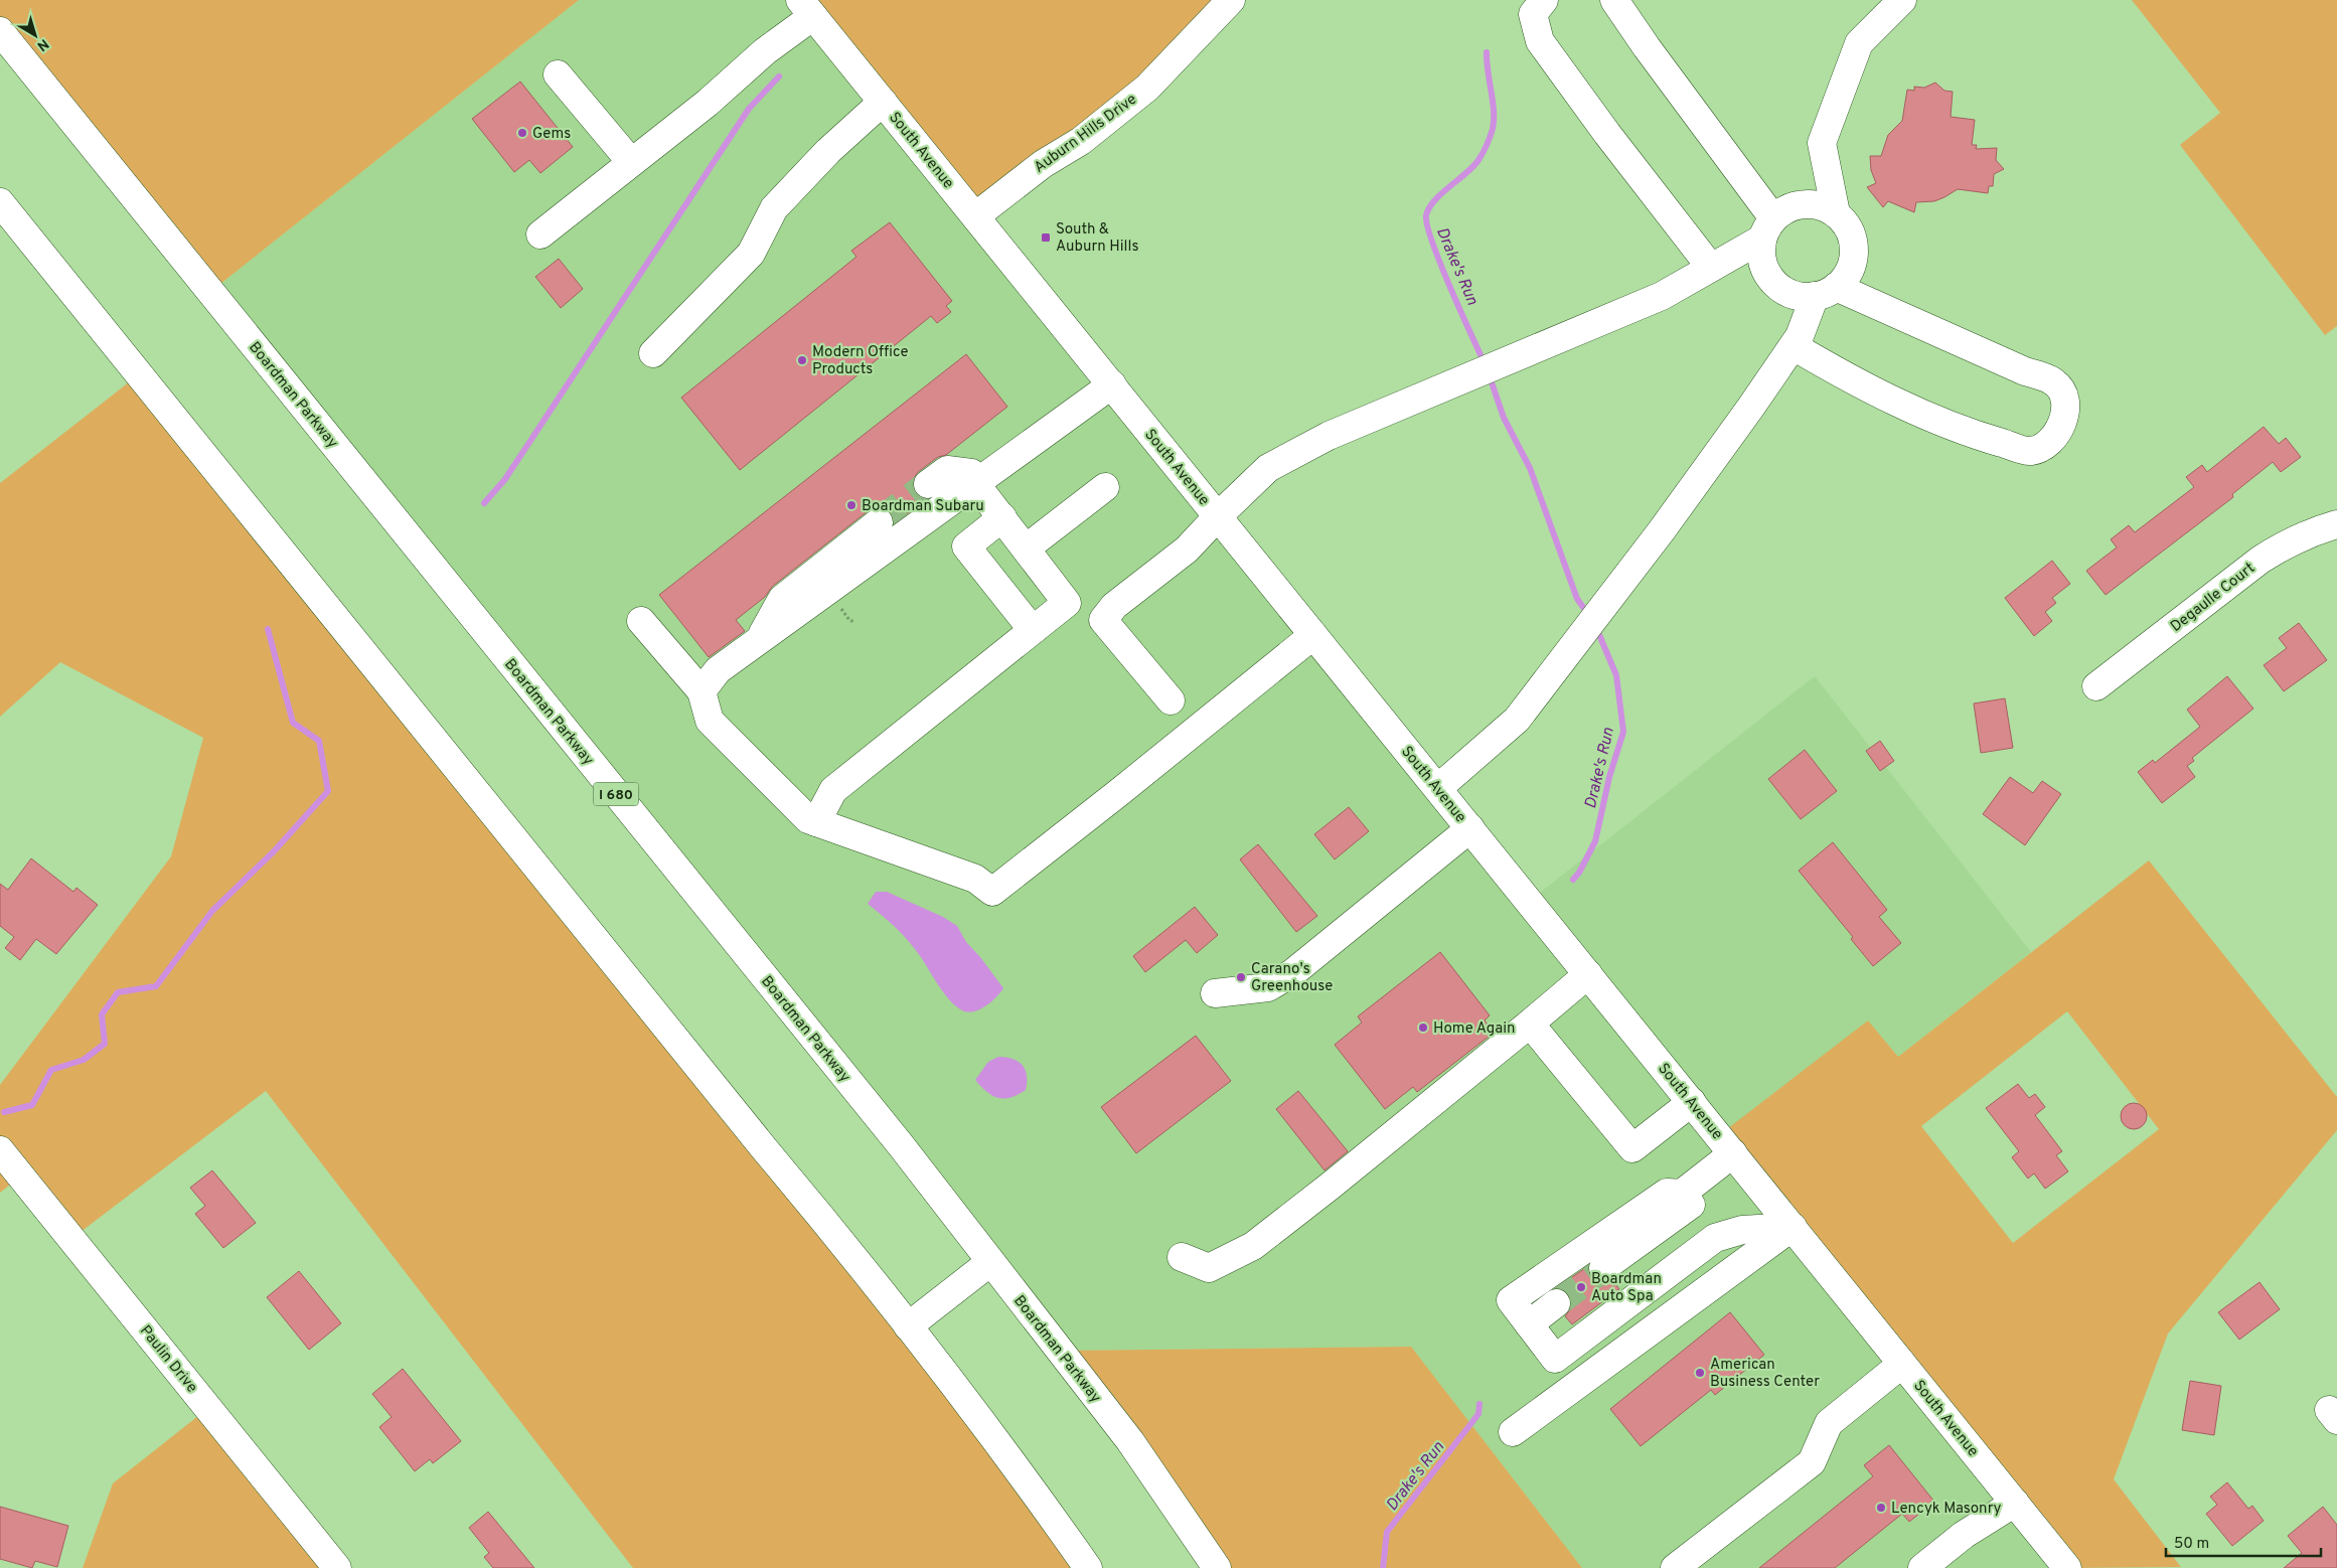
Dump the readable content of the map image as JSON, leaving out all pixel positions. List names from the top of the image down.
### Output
{
  "streets": {
    "main road": [
      "Auburn Hills Drive",
      "South Avenue",
      "Boardman Parkway",
      "Degaulle Court",
      "I 680",
      "Paulin Drive"
    ]
  },
  "crossings": [
    ["Auburn Hills Drive", "South Avenue"]
  ],
  "water": ["Drake's Run"],
  "places": {
    "other": [
      "Gems",
      "Modern Office Products",
      "Boardman Subaru",
      "Carano's Greenhouse",
      "Home Again",
      "Boardman Auto Spa",
      "American Business Center",
      "Lencyk Masonry"
    ],
    "transit": ["South & Auburn Hills"]
  },
  "scale_bar": "50 m",
  "north": "bottom right"
}
